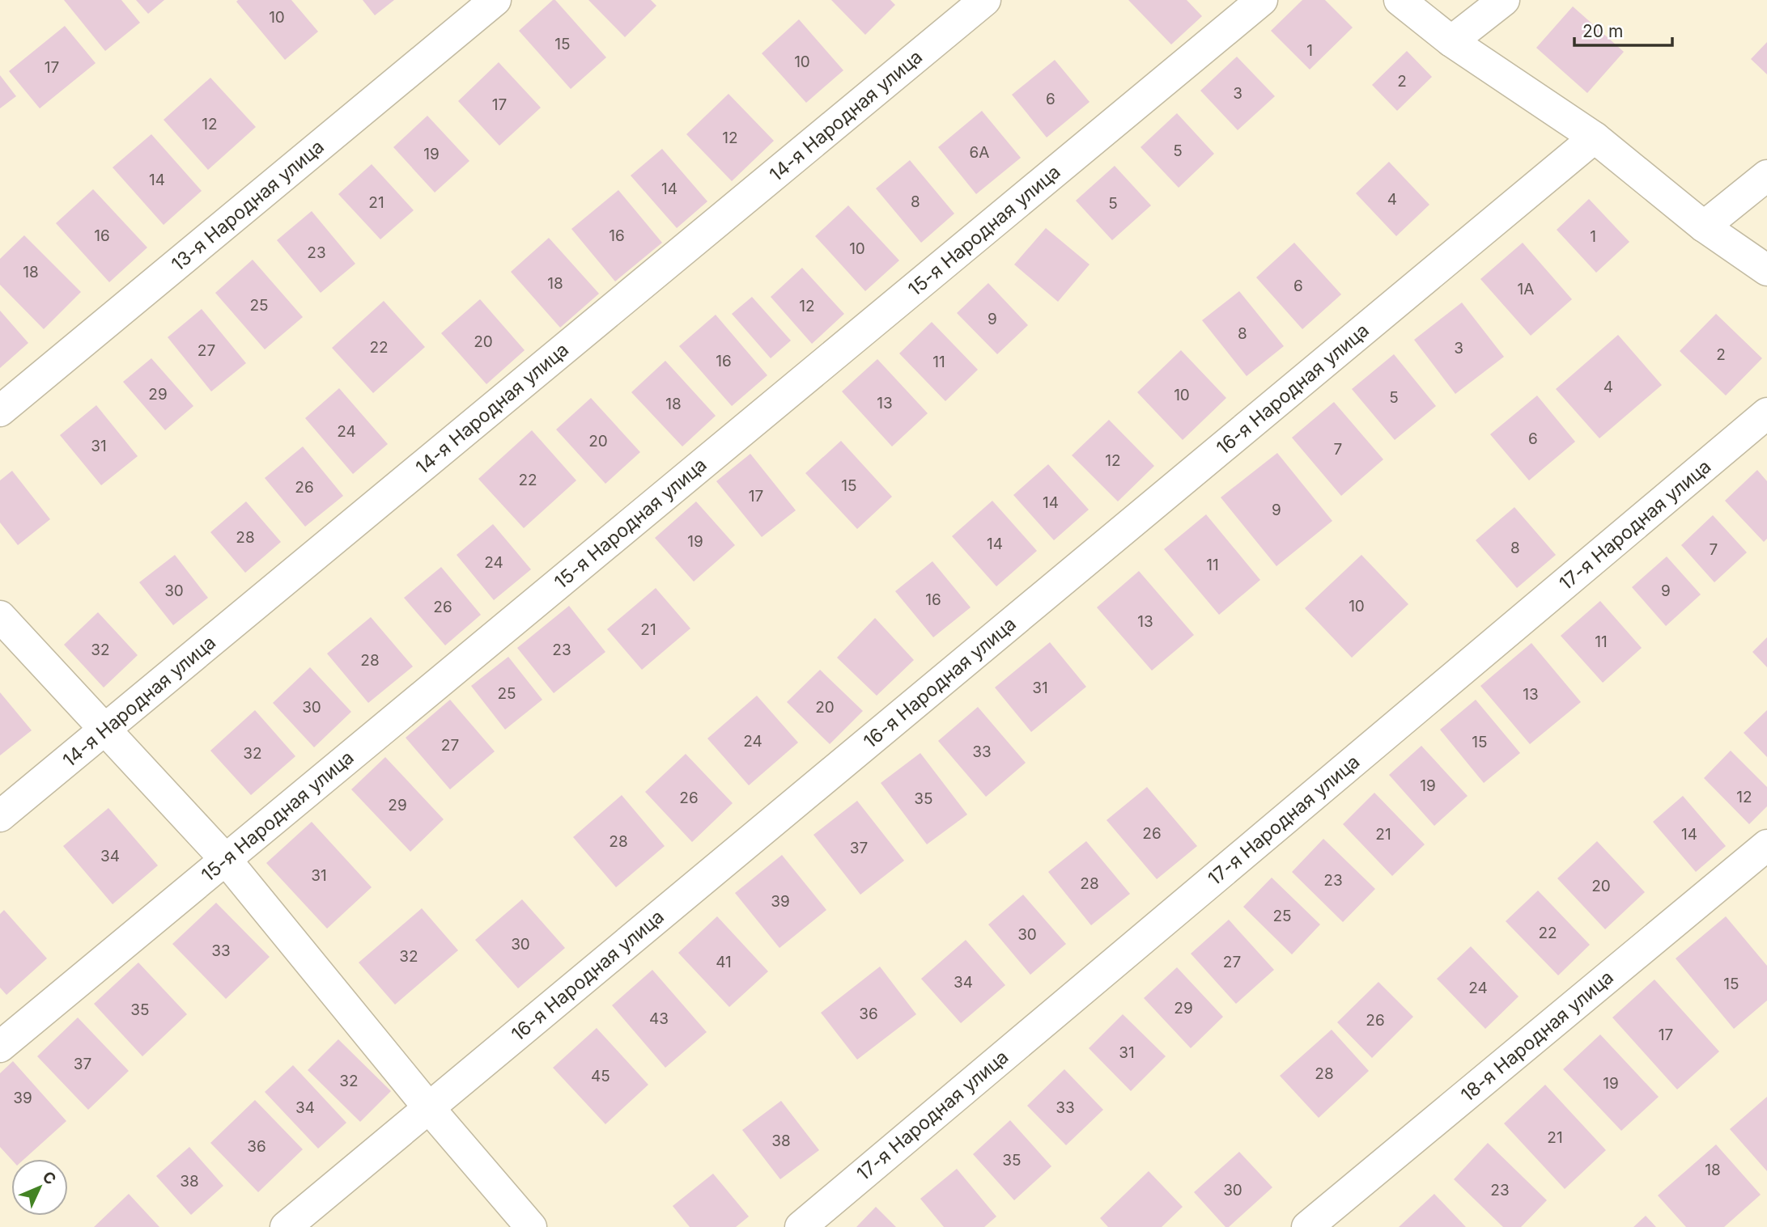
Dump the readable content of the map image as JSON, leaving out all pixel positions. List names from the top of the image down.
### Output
{
  "streets": {
    "street": [
      "14-я Народная улица",
      "13-я Народная улица",
      "15-я Народная улица",
      "16-я Народная улица",
      "17-я Народная улица",
      "18-я Народная улица"
    ]
  },
  "house_numbers": [
    "10",
    "15",
    "1",
    "10",
    "17",
    "2",
    "3",
    "6",
    "17",
    "12",
    "12",
    "5",
    "6А",
    "19",
    "14",
    "14",
    "4",
    "8",
    "21",
    "5",
    "16",
    "16",
    "1",
    "10",
    "23",
    "18",
    "18",
    "6",
    "1А",
    "25",
    "12",
    "9",
    "8",
    "20",
    "22",
    "3",
    "27",
    "2",
    "16",
    "11",
    "4",
    "29",
    "10",
    "5",
    "13",
    "18",
    "24",
    "6",
    "20",
    "31",
    "7",
    "12",
    "22",
    "15",
    "26",
    "17",
    "14",
    "9",
    "28",
    "19",
    "14",
    "8",
    "7",
    "24",
    "11",
    "30",
    "9",
    "16",
    "10",
    "26",
    "13",
    "21",
    "11",
    "32",
    "23",
    "28",
    "31",
    "25",
    "13",
    "30",
    "20",
    "24",
    "15",
    "27",
    "33",
    "32",
    "19",
    "12",
    "26",
    "35",
    "29",
    "26",
    "21",
    "14",
    "28",
    "37",
    "34",
    "31",
    "23",
    "28",
    "20",
    "39",
    "25",
    "22",
    "30",
    "30",
    "33",
    "32",
    "41",
    "27",
    "34",
    "15",
    "24",
    "29",
    "35",
    "36",
    "43",
    "26",
    "17",
    "31",
    "37",
    "28",
    "45",
    "32",
    "19",
    "39",
    "34",
    "33",
    "21",
    "38",
    "36",
    "35",
    "18",
    "38",
    "30",
    "23"
  ],
  "scale_bar": "20 m",
  "north": "top right"
}
